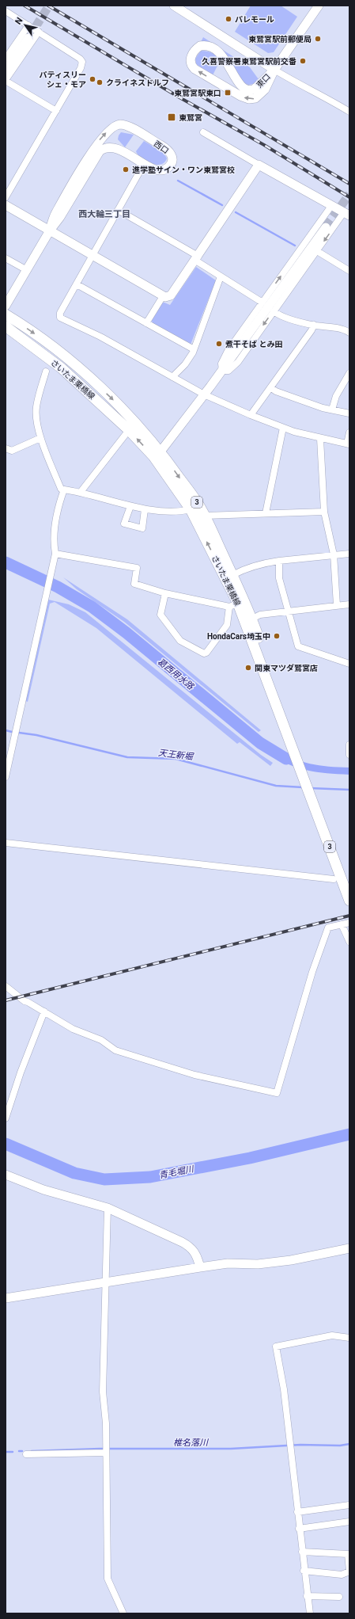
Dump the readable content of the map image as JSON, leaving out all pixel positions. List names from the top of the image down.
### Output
{
  "streets": {
    "main road": ["さいたま栗橋線", "3"],
    "street": ["東口", "西口"]
  },
  "districts": ["西大輪三丁目"],
  "water": [
    "葛西用水路",
    "天王新堀",
    "青毛堀川",
    "椎名落川"
  ],
  "places": {
    "other": [
      "パレモール",
      "東鷲宮駅前郵便局",
      "久喜警察署東鷲宮駅前交番",
      "パティスリー シェ・モア",
      "クライネスドルフ",
      "進学塾サイン・ワン東鷲宮校",
      "煮干そば とみ田",
      "HondaCars埼玉中",
      "関東マツダ鷲宮店"
    ],
    "transit": ["東鷲宮駅東口", "東鷲宮"]
  },
  "north": "top left"
}
